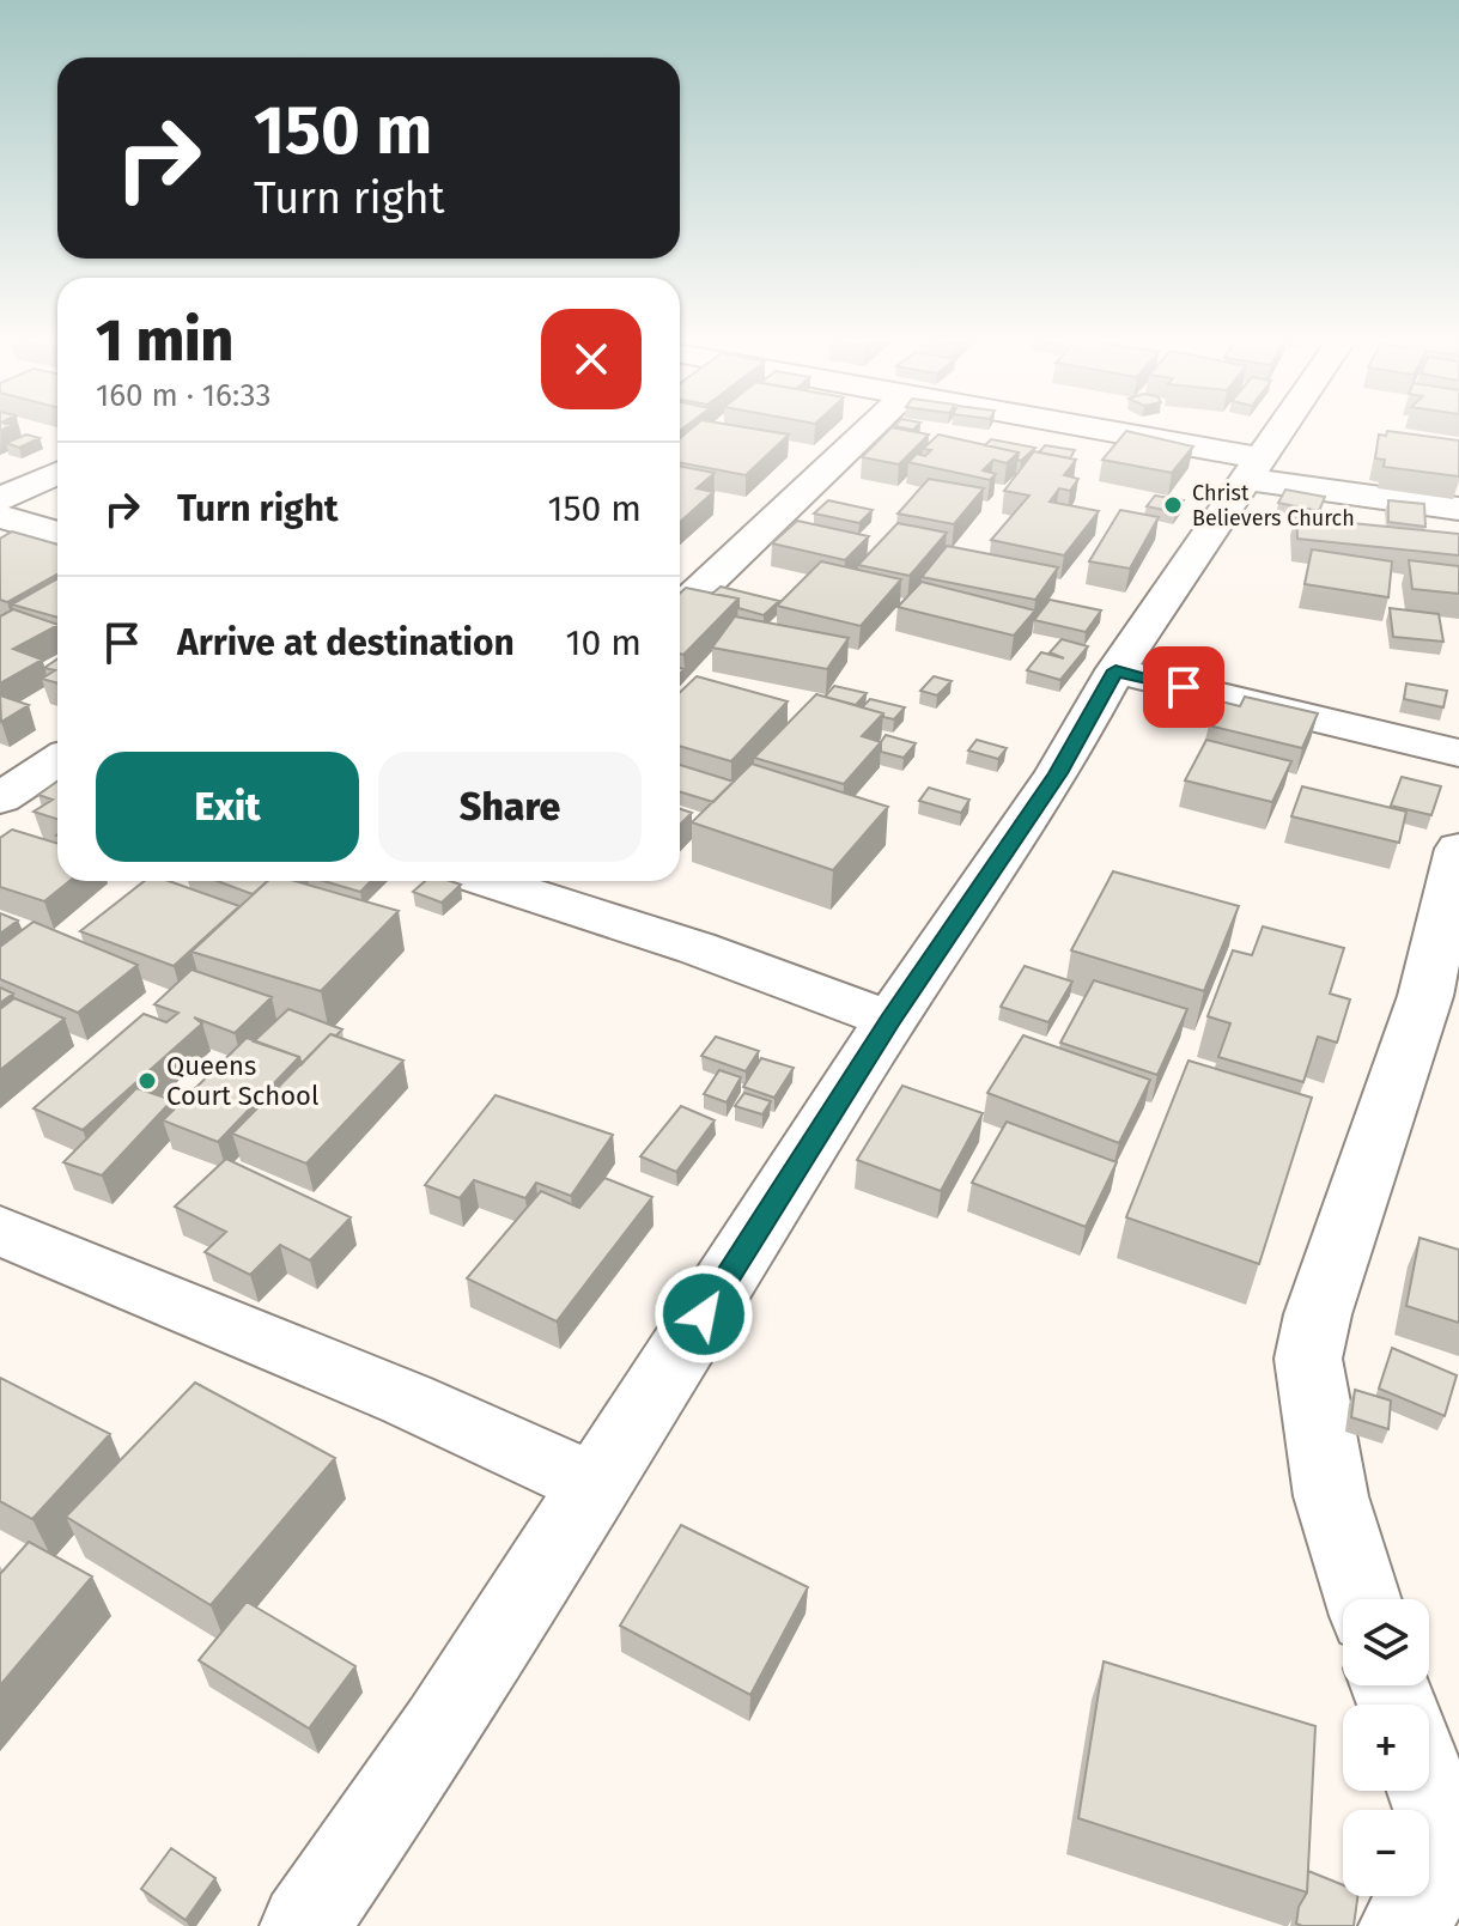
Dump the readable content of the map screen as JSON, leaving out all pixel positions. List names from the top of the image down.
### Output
{
  "places": ["Christ Believers Church", "Queens Court School"],
  "page": {
    "turn": ["150 m", "Turn right"],
    "heading": ["1 min", "160 m · 16:33"],
    "list": [
      {
        "name": "Turn right",
        "value": "150 m"
      },
      {
        "name": "Arrive at destination",
        "value": "10 m"
      }
    ],
    "buttons": ["Exit", "Share"],
    "map_buttons": ["+", "−"]
  }
}
